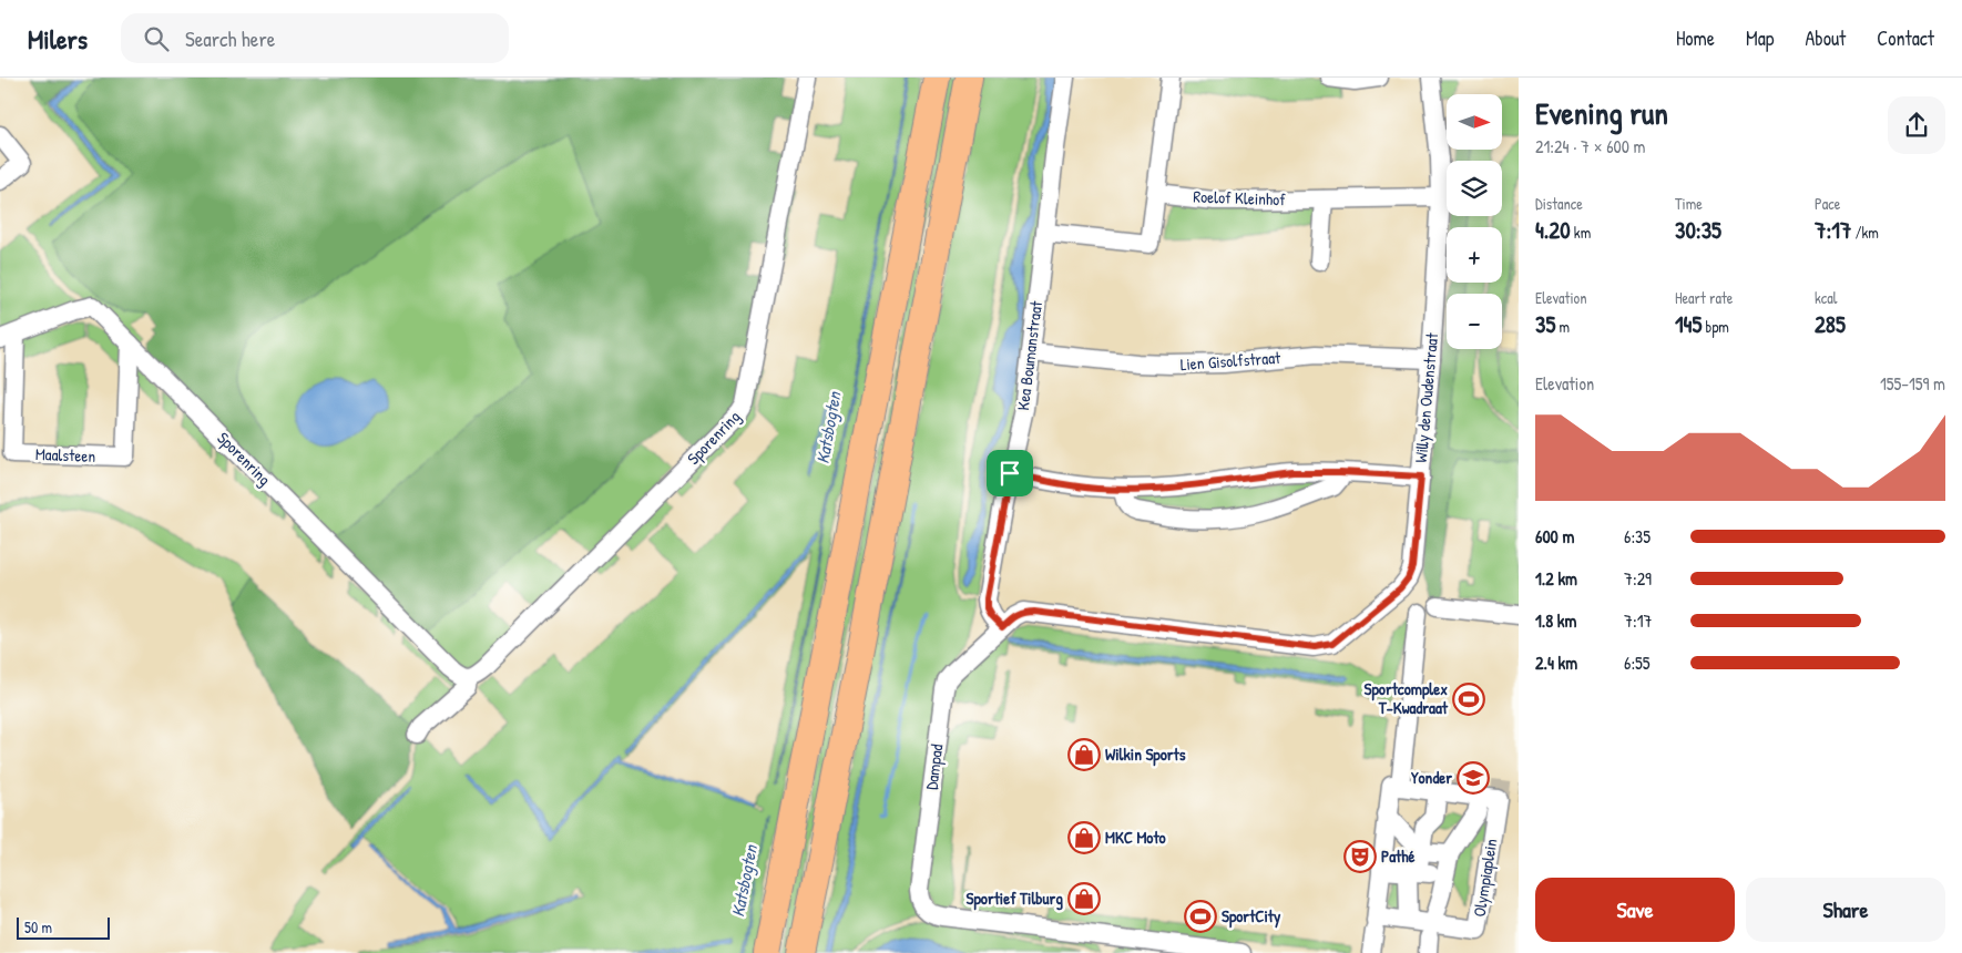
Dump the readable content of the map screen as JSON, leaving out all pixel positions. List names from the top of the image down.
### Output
{
  "streets": {
    "street": [
      "Roelof Kleinhof",
      "Kea Boumanstraat",
      "Lien Gisolfstraat",
      "Willy den Oudenstraat",
      "Sporenring",
      "Maalsteen",
      "Dampad",
      "Olympiaplein"
    ]
  },
  "crossings": [
    ["Roelof Kleinhof", "Willy den Oudenstraat"],
    ["Kea Boumanstraat", "Lien Gisolfstraat"],
    ["Kea Boumanstraat", "Willy den Oudenstraat"],
    ["Kea Boumanstraat", "Dampad"],
    ["Lien Gisolfstraat", "Willy den Oudenstraat"],
    ["Willy den Oudenstraat", "Dampad"],
    ["Sporenring", "Maalsteen"]
  ],
  "water": ["Katsbogten"],
  "places": {
    "sports": ["Sportcomplex T-Kwadraat", "SportCity"],
    "shop": ["Wilkin Sports", "MKC Moto", "Sportief Tilburg"],
    "school or university": ["Yonder"],
    "theatre": ["Pathé"]
  },
  "scale_bar": "50 m",
  "north": "right",
  "page": {
    "header": "Milers",
    "search": "Search here",
    "nav": [
      "Home",
      "Map",
      "About",
      "Contact"
    ],
    "heading": ["Evening run", "21:24 · 7 × 600 m"],
    "map_buttons": ["+", "−"],
    "stats": [
      ["Distance", "4.20 km"],
      ["Time", "30:35"],
      ["Pace", "7:17 /km"],
      ["Elevation", "35 m"],
      ["Heart rate", "145 bpm"],
      ["kcal", "285"]
    ],
    "chart": ["Elevation", "155–159 m"],
    "list": [
      {
        "name": "600 m",
        "note": "6:35"
      },
      {
        "name": "1.2 km",
        "note": "7:29"
      },
      {
        "name": "1.8 km",
        "note": "7:17"
      },
      {
        "name": "2.4 km",
        "note": "6:55"
      }
    ],
    "buttons": ["Save", "Share"],
    "scale": "50 m"
  }
}
